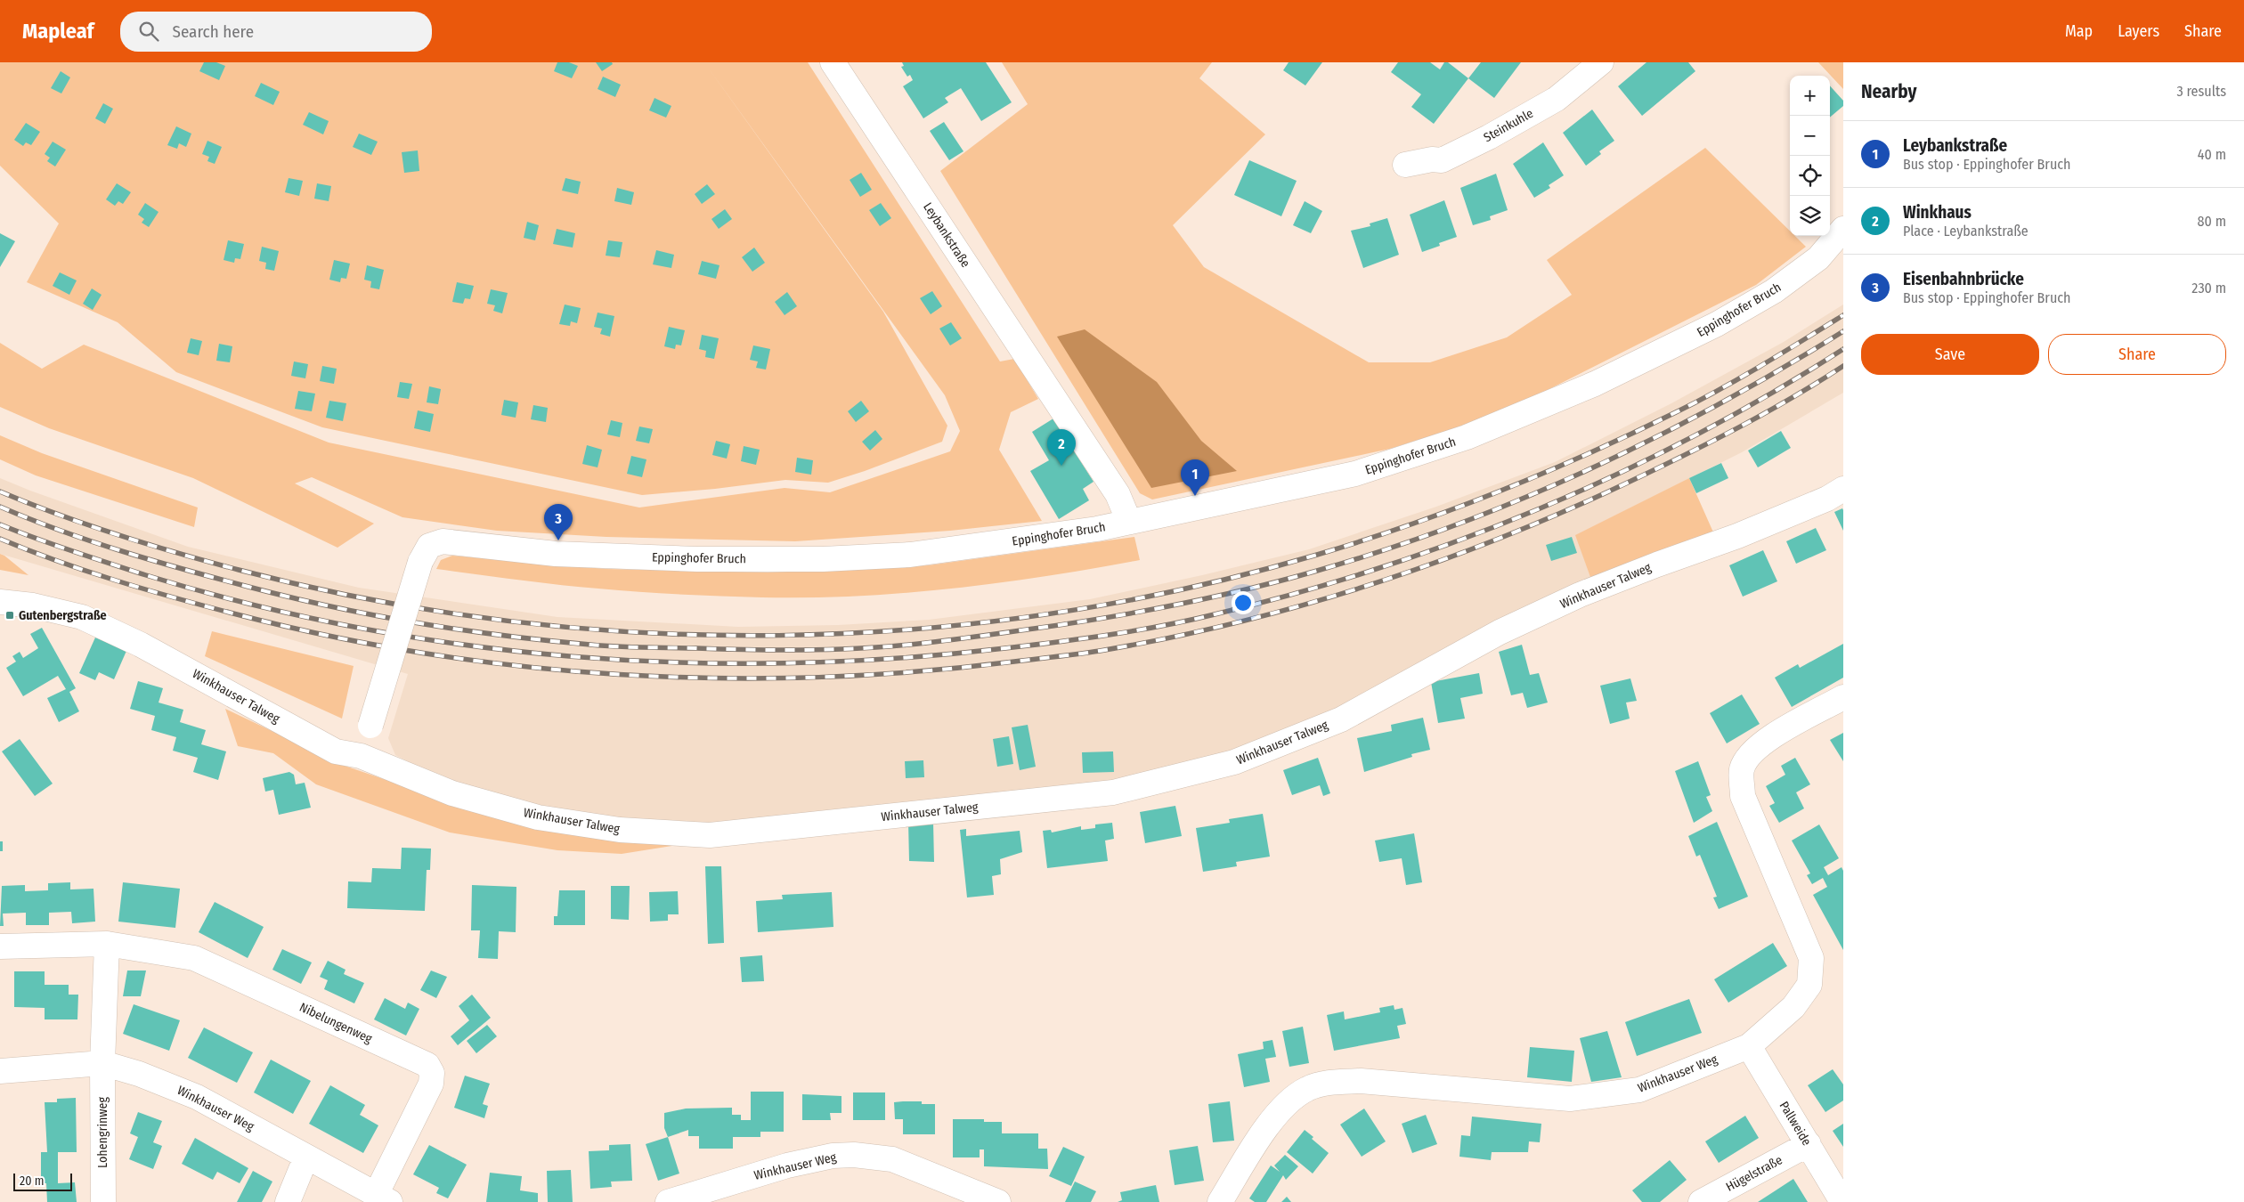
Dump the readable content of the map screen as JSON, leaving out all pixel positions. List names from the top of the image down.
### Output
{
  "streets": {
    "street": [
      "Steinkuhle",
      "Leybankstraße",
      "Eppinghofer Bruch",
      "Winkhauser Talweg",
      "Nibelungenweg",
      "Winkhauser Weg",
      "Pallweide",
      "Lohengrinweg",
      "Hügelstraße"
    ]
  },
  "crossings": [
    ["Leybankstraße", "Eppinghofer Bruch"],
    ["Eppinghofer Bruch", "Winkhauser Talweg"],
    ["Nibelungenweg", "Winkhauser Weg"],
    ["Winkhauser Weg", "Pallweide"],
    ["Winkhauser Weg", "Lohengrinweg"],
    ["Pallweide", "Hügelstraße"]
  ],
  "places": {
    "transit": ["Gutenbergstraße"]
  },
  "scale_bar": "20 m",
  "page": {
    "header": "Mapleaf",
    "search": "Search here",
    "nav": ["Map", "Layers", "Share"],
    "heading": ["Nearby", "3 results"],
    "map_buttons": ["+", "−"],
    "list": [
      {
        "mark": "1",
        "name": "Leybankstraße",
        "note": "Bus stop · Eppinghofer Bruch",
        "value": "40 m"
      },
      {
        "mark": "2",
        "name": "Winkhaus",
        "note": "Place · Leybankstraße",
        "value": "80 m"
      },
      {
        "mark": "3",
        "name": "Eisenbahnbrücke",
        "note": "Bus stop · Eppinghofer Bruch",
        "value": "230 m"
      }
    ],
    "buttons": ["Save", "Share"],
    "pins": ["2", "1", "3"],
    "scale": "20 m"
  }
}
